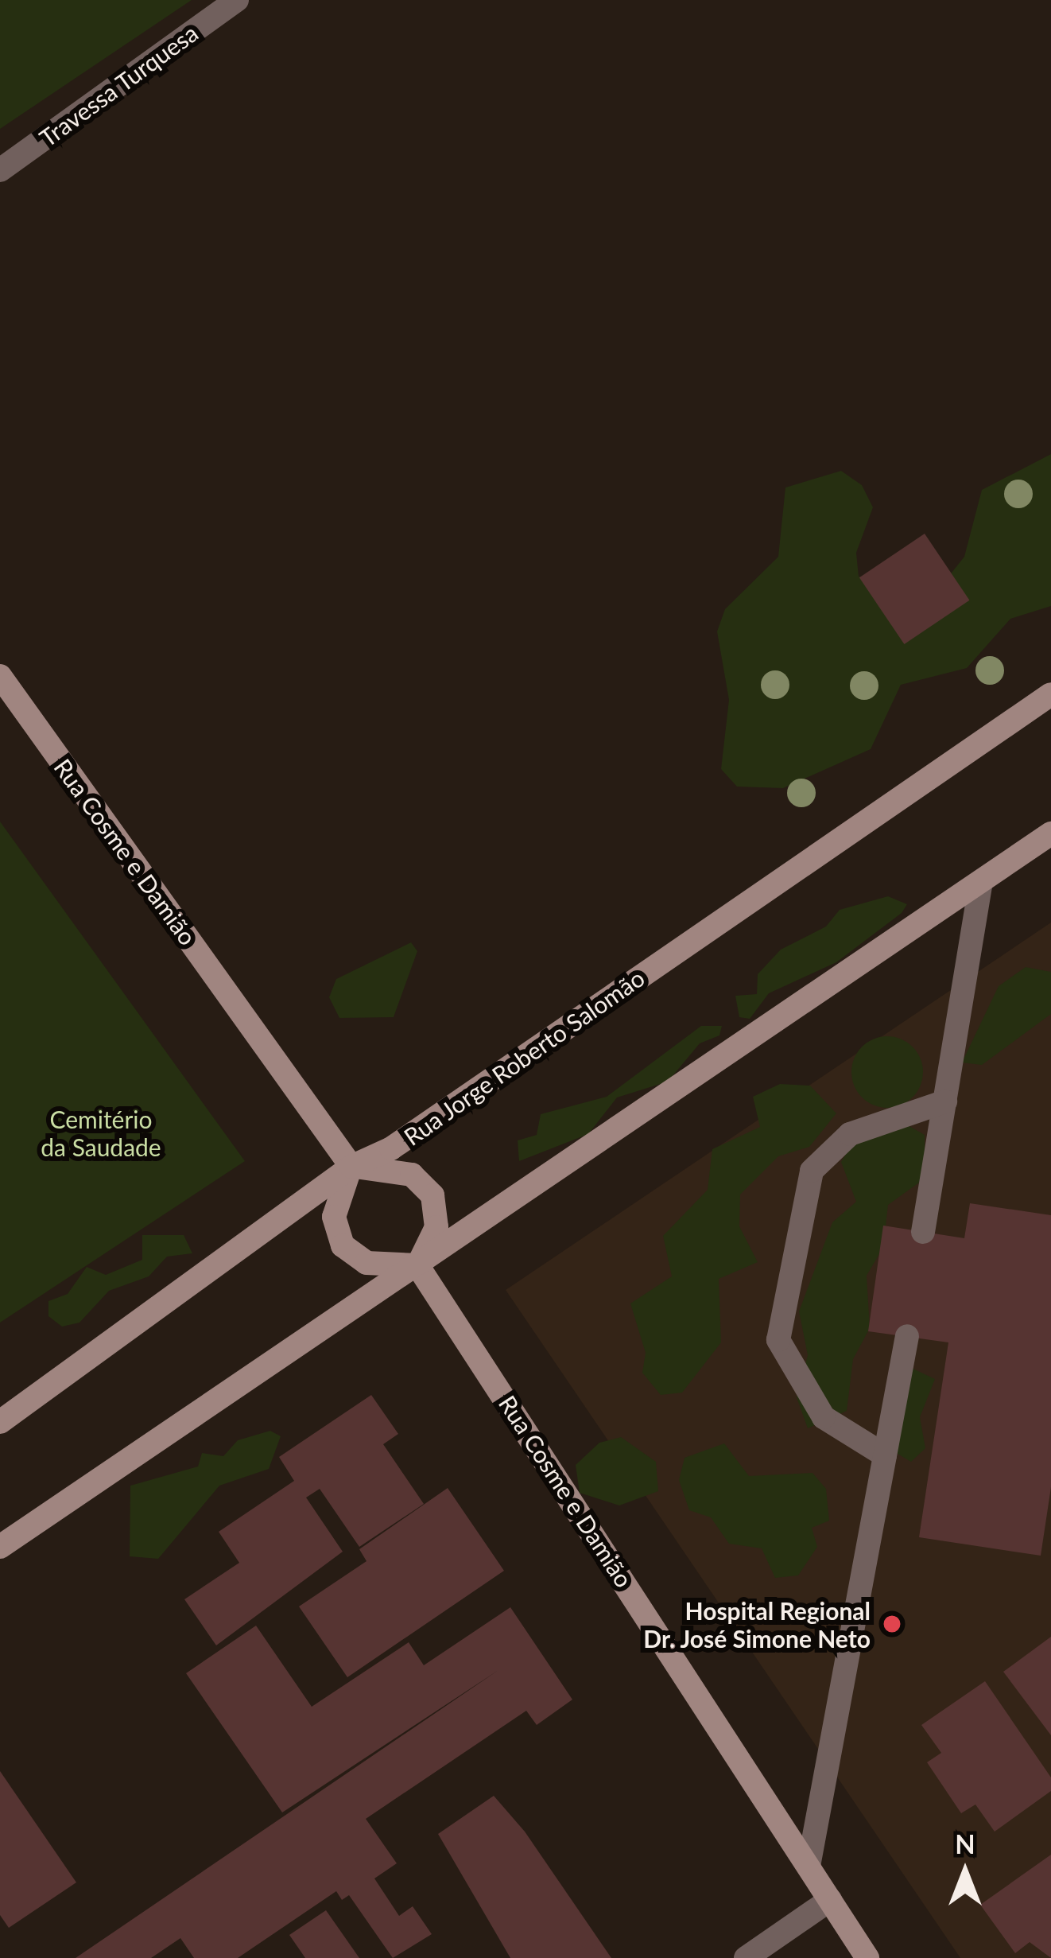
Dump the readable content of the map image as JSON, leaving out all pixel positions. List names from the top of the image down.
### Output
{
  "streets": {
    "main road": ["Rua Cosme e Damião", "Rua Jorge Roberto Salomão"],
    "street": ["Travessa Turquesa"]
  },
  "crossings": [
    ["Rua Cosme e Damião", "Rua Jorge Roberto Salomão"]
  ],
  "parks": ["Cemitério da Saudade"],
  "places": ["Hospital Regional Dr. José Simone Neto"],
  "north": "top"
}
